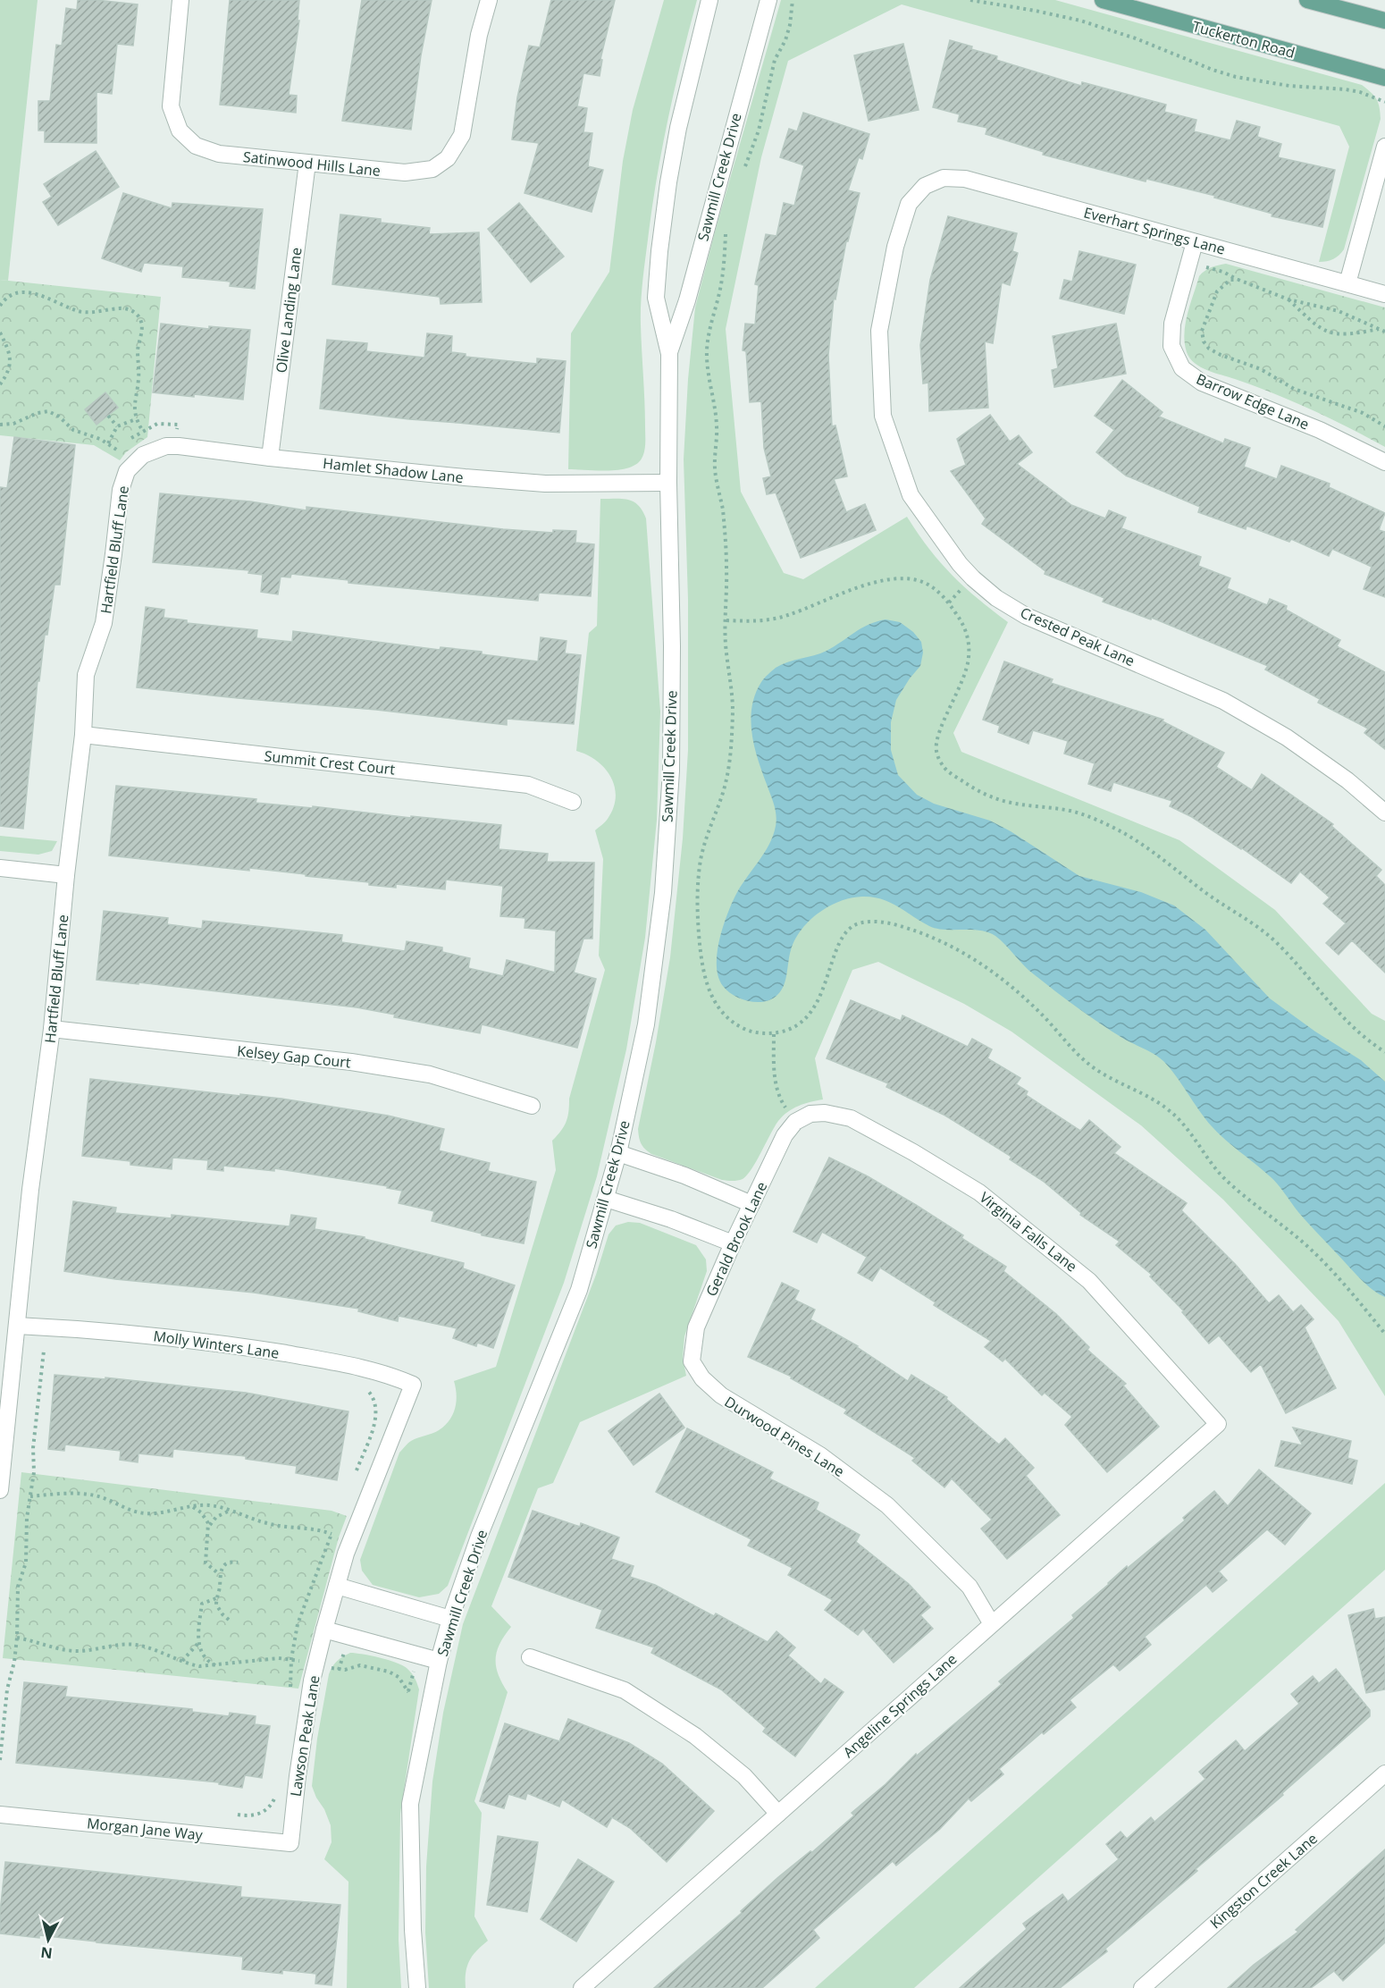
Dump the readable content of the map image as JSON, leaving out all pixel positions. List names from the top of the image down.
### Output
{
  "streets": {
    "main road": ["Tuckerton Road"],
    "street": [
      "Satinwood Hills Lane",
      "Sawmill Creek Drive",
      "Everhart Springs Lane",
      "Olive Landing Lane",
      "Barrow Edge Lane",
      "Hamlet Shadow Lane",
      "Hartfield Bluff Lane",
      "Crested Peak Lane",
      "Summit Crest Court",
      "Kelsey Gap Court",
      "Virginia Falls Lane",
      "Gerald Brook Lane",
      "Molly Winters Lane",
      "Durwood Pines Lane",
      "Angeline Springs Lane",
      "Lawson Peak Lane",
      "Morgan Jane Way",
      "Kingston Creek Lane"
    ]
  },
  "crossings": [
    ["Satinwood Hills Lane", "Olive Landing Lane"],
    ["Sawmill Creek Drive", "Hamlet Shadow Lane"],
    ["Everhart Springs Lane", "Barrow Edge Lane"],
    ["Everhart Springs Lane", "Crested Peak Lane"],
    ["Olive Landing Lane", "Hamlet Shadow Lane"],
    ["Hamlet Shadow Lane", "Hartfield Bluff Lane"],
    ["Hartfield Bluff Lane", "Summit Crest Court"],
    ["Hartfield Bluff Lane", "Kelsey Gap Court"],
    ["Hartfield Bluff Lane", "Molly Winters Lane"],
    ["Virginia Falls Lane", "Gerald Brook Lane"],
    ["Virginia Falls Lane", "Angeline Springs Lane"],
    ["Gerald Brook Lane", "Durwood Pines Lane"],
    ["Molly Winters Lane", "Lawson Peak Lane"],
    ["Durwood Pines Lane", "Angeline Springs Lane"],
    ["Lawson Peak Lane", "Morgan Jane Way"]
  ],
  "north": "bottom"
}
